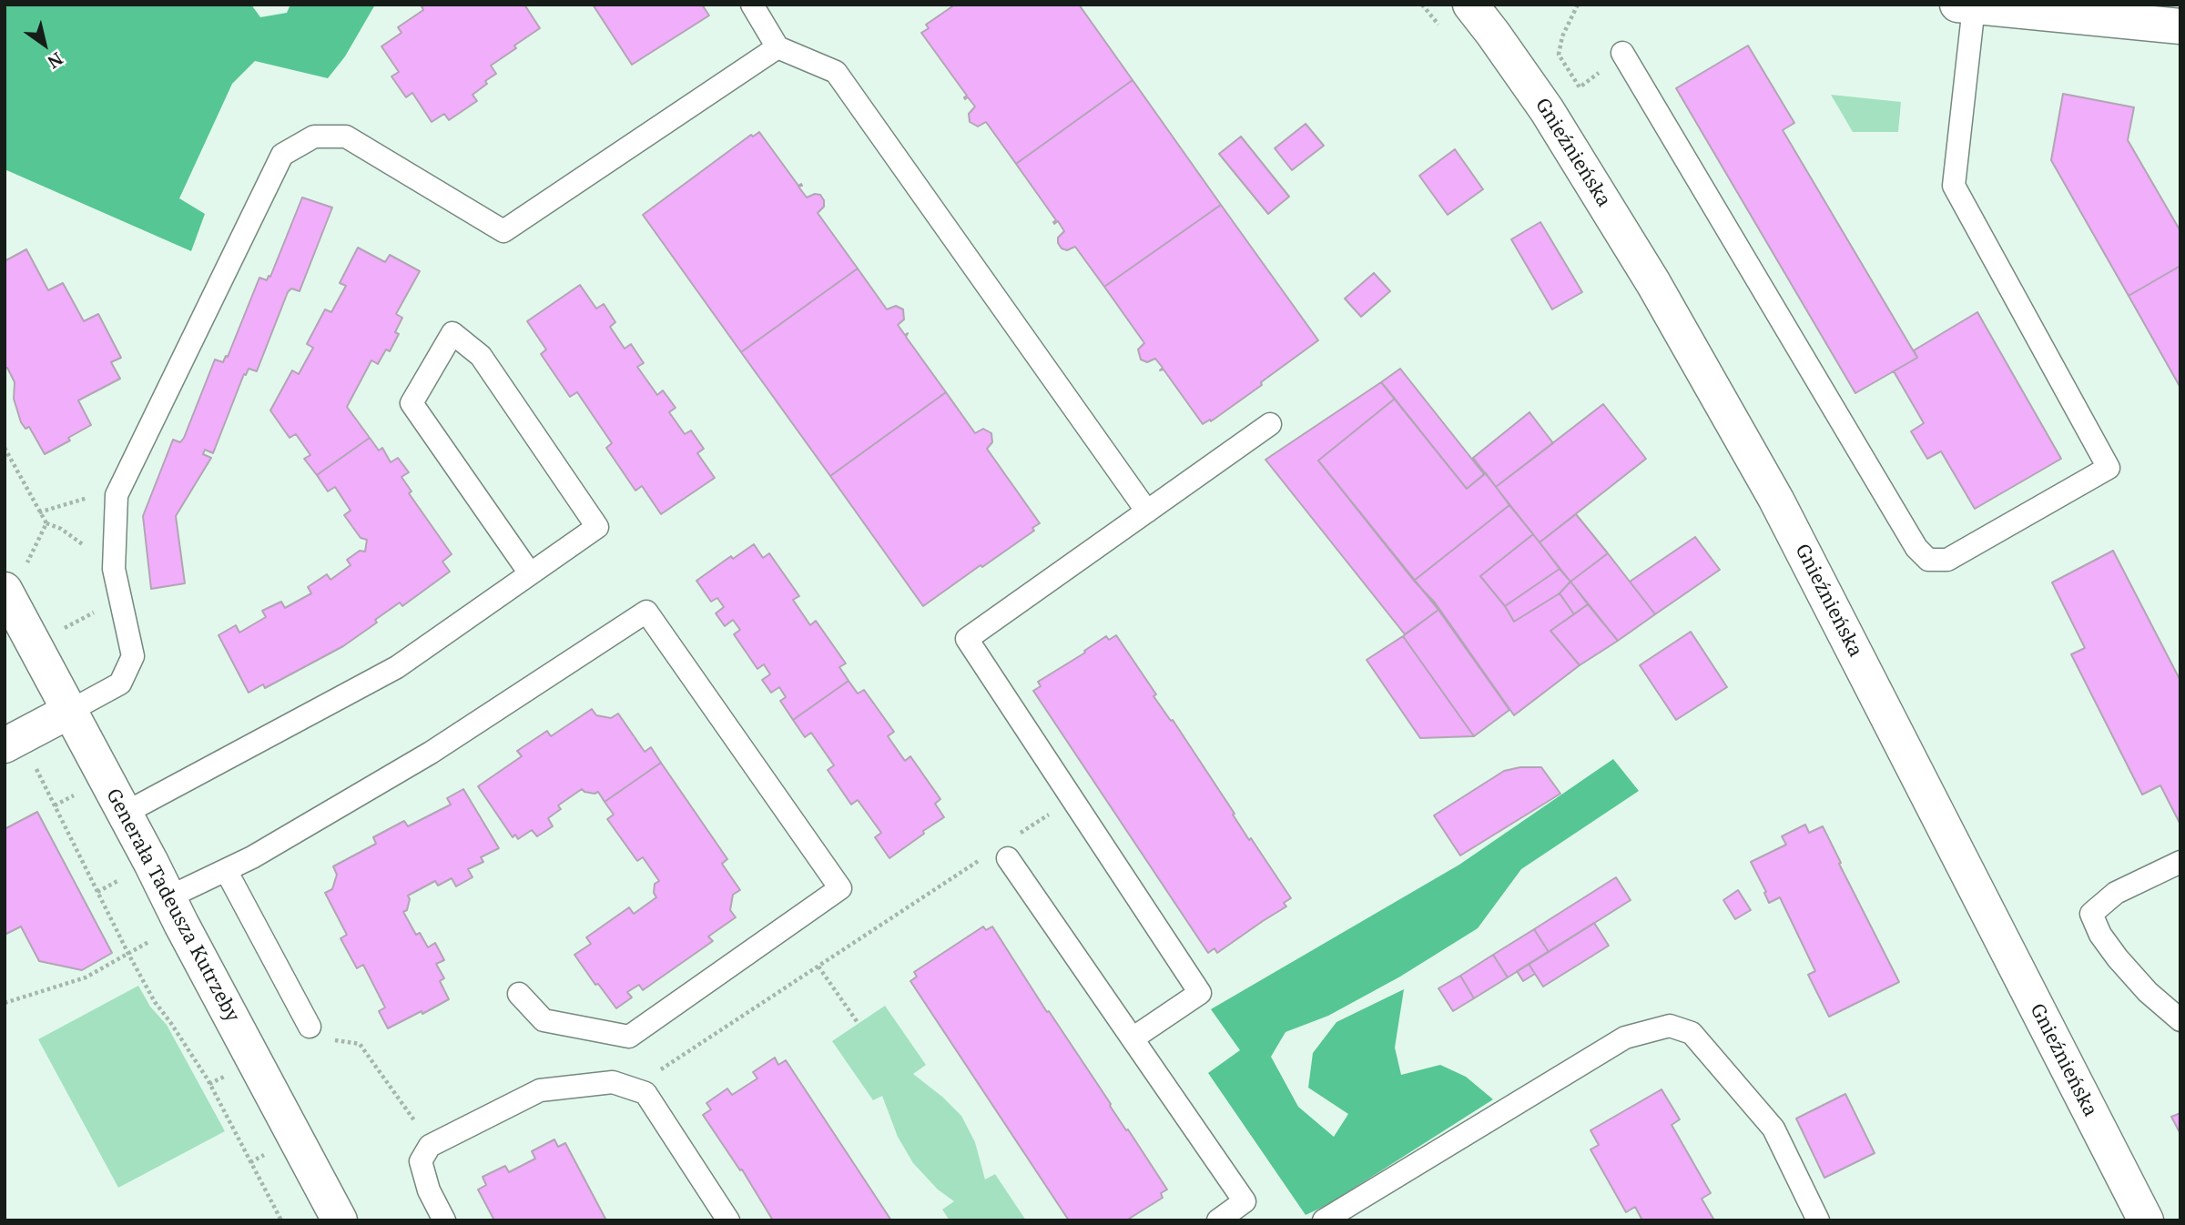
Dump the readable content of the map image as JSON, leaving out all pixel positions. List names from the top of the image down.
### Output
{
  "streets": {
    "street": ["Gnieźnieńska", "Generała Tadeusza Kutrzeby"]
  },
  "north": "bottom right"
}
